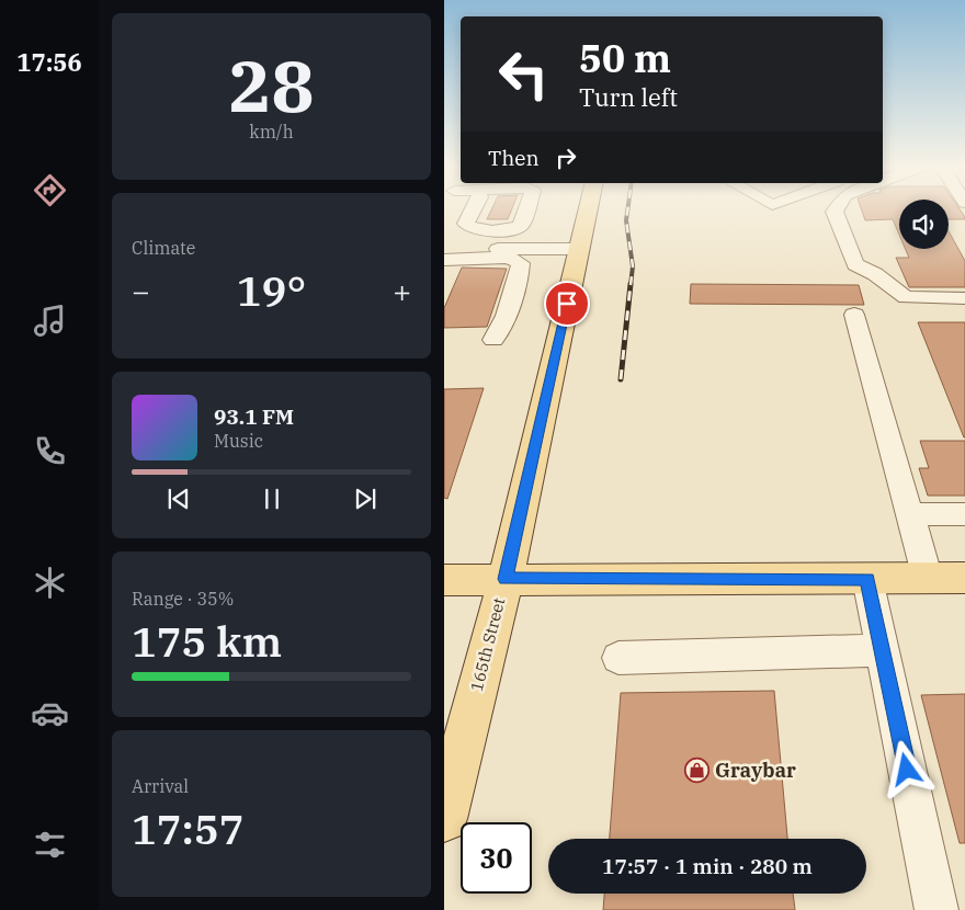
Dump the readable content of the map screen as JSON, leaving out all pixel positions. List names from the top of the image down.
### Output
{
  "streets": {
    "main road": ["165th Street"]
  },
  "places": {
    "shop": ["Graybar"]
  },
  "page": {
    "tabs": "17:56",
    "tile": [
      ["28", "km/h"],
      "Climate",
      ["Range · 35%", "175 km"],
      ["Arrival", "17:57"]
    ],
    "turn": ["50 m", "Turn left"],
    "then": "Then",
    "heat": ["−", "19°", "+"],
    "song": ["93.1 FM", "Music"],
    "limit": "30",
    "trip": "17:57 · 1 min · 280 m"
  }
}
